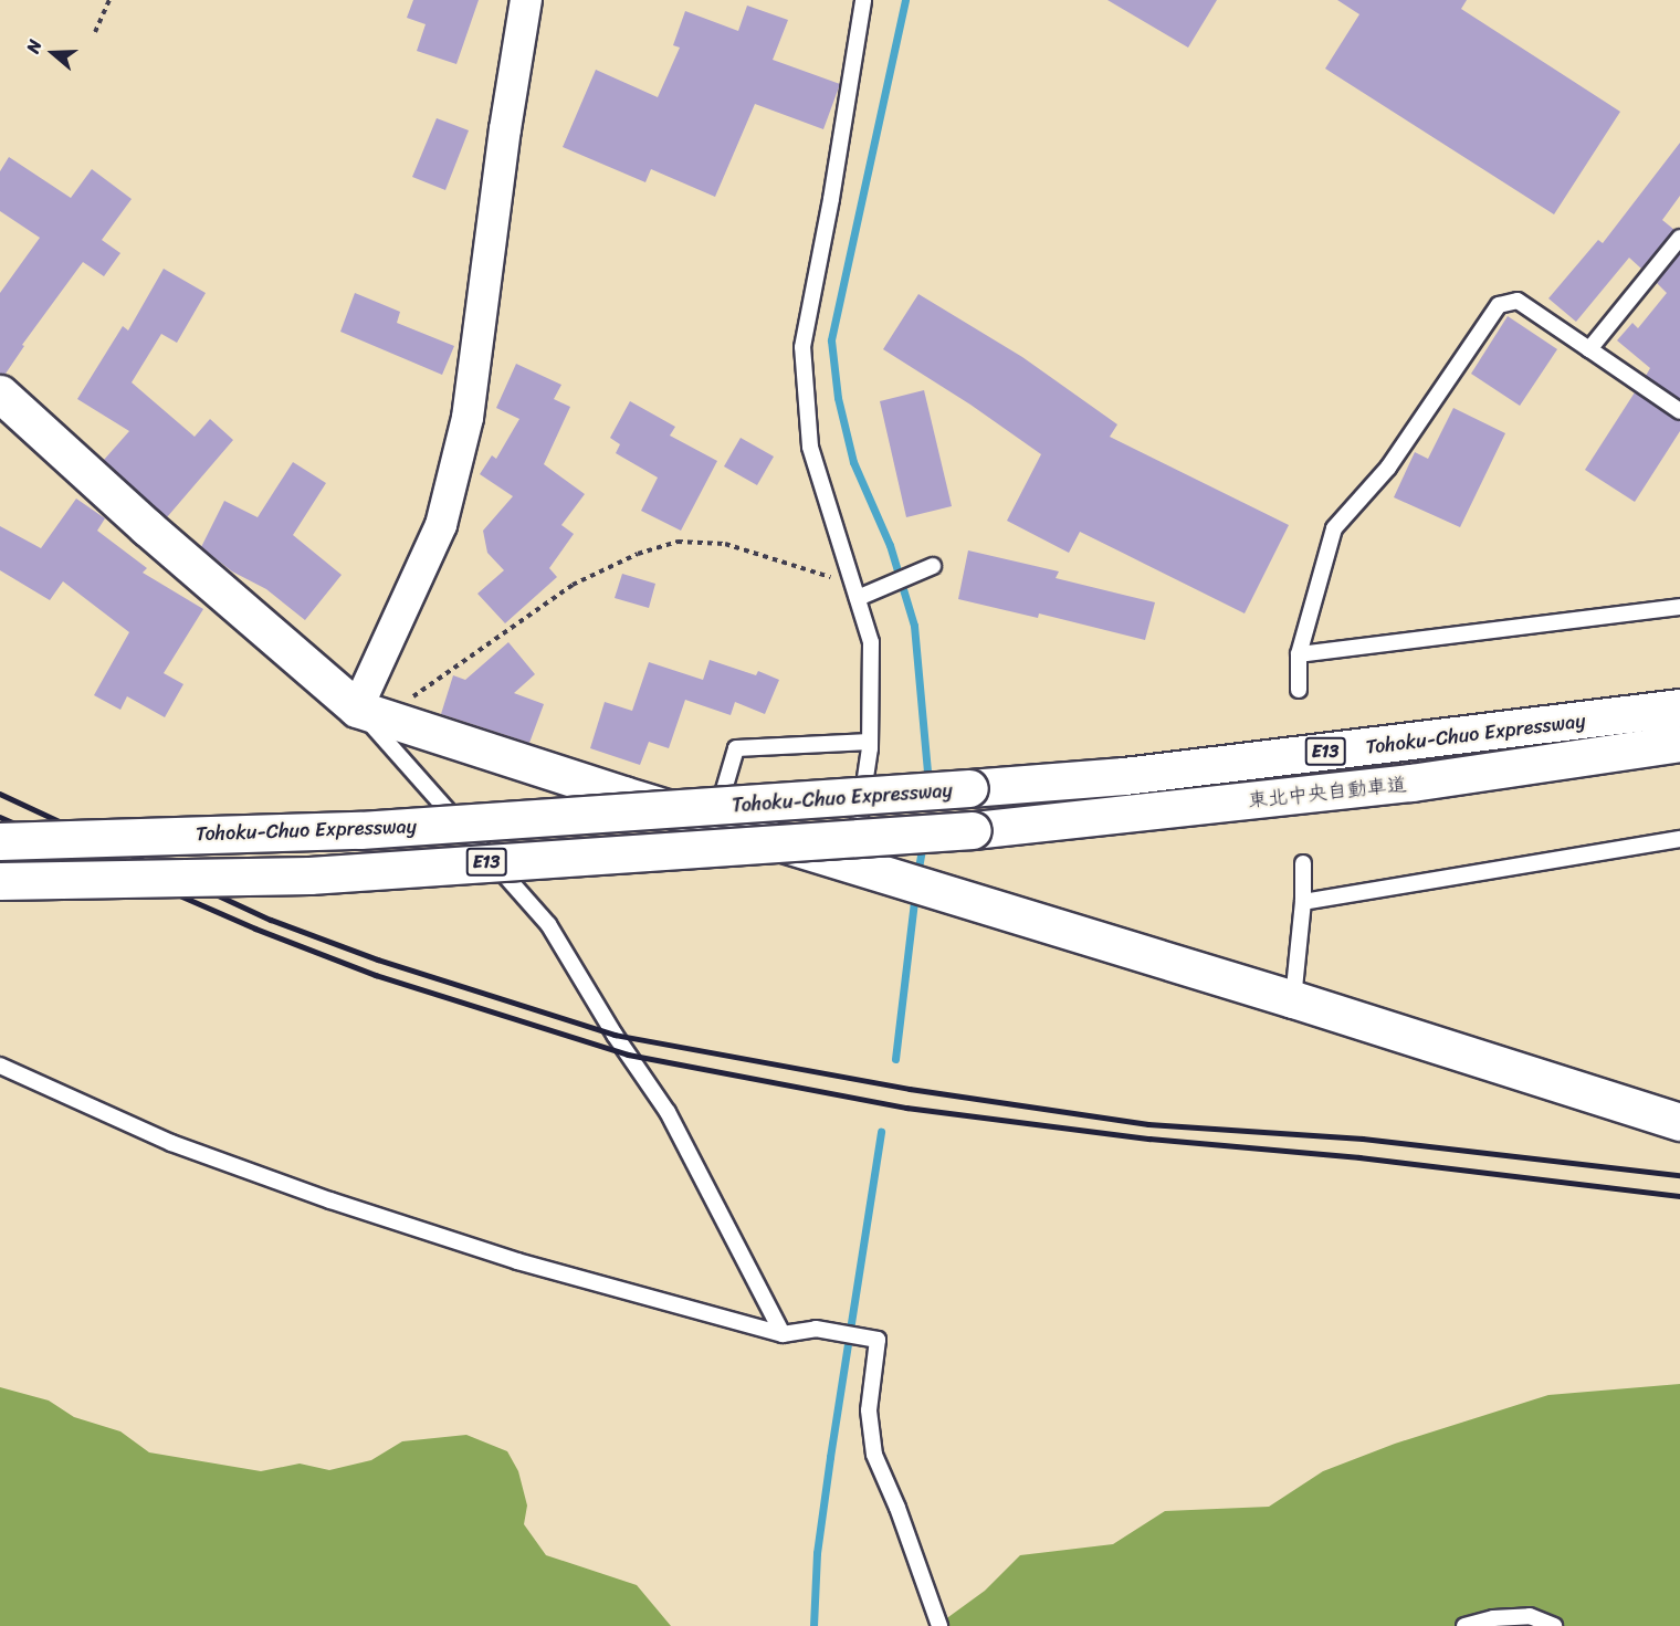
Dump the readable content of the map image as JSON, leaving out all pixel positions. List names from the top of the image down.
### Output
{
  "streets": {
    "main road": ["Tohoku-Chuo Expressway", "E13", "東北中央自動車道"]
  },
  "crossings": [
    ["Tohoku-Chuo Expressway", "東北中央自動車道"]
  ],
  "north": "left"
}
